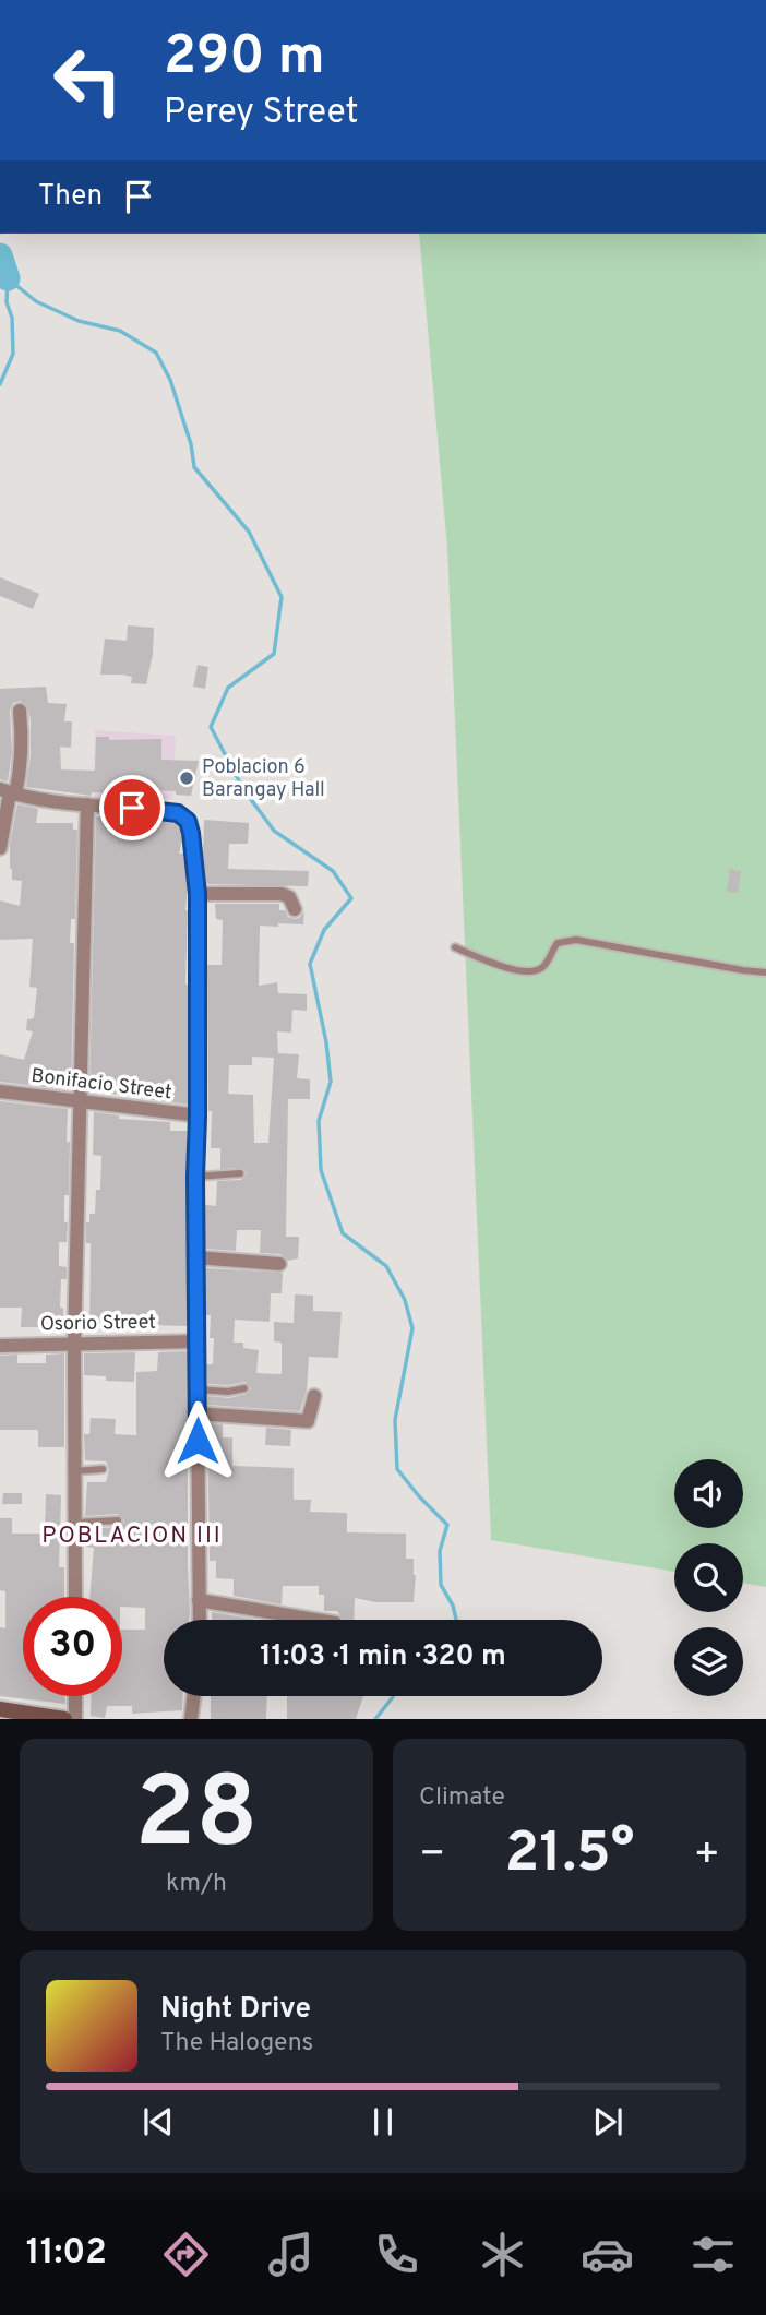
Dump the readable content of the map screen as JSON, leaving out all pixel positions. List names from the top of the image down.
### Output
{
  "streets": {
    "street": ["Bonifacio Street", "Osorio Street"]
  },
  "districts": ["POBLACION III"],
  "places": ["Poblacion 6 Barangay Hall"],
  "page": {
    "turn": ["290 m", "Perey Street"],
    "then": "Then",
    "limit": "30",
    "trip": "11:03 · 1 min · 320 m",
    "tile": [
      ["28", "km/h"],
      "Climate"
    ],
    "heat": ["−", "21.5°", "+"],
    "song": ["Night Drive", "The Halogens"],
    "tabs": "11:02"
  }
}
